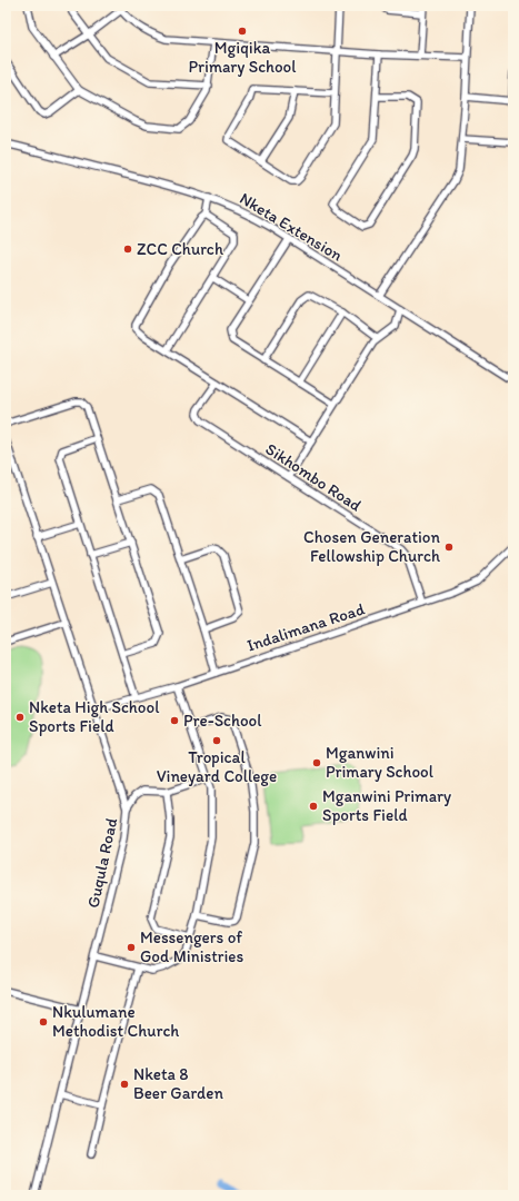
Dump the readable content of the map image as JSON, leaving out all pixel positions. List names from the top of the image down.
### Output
{
  "streets": {
    "street": [
      "Nketa Extension",
      "Sikhombo Road",
      "Indalimana Road",
      "Guqula Road"
    ]
  },
  "crossings": [
    ["Sikhombo Road", "Indalimana Road"],
    ["Indalimana Road", "Guqula Road"]
  ],
  "places": [
    "Mgiqika Primary School",
    "ZCC Church",
    "Chosen Generation Fellowship Church",
    "Nketa High School Sports Field",
    "Pre-School",
    "Tropical Vineyard College",
    "Mganwini Primary School",
    "Mganwini Primary Sports Field",
    "Messengers of God Ministries",
    "Nkulumane Methodist Church",
    "Nketa 8 Beer Garden"
  ]
}
